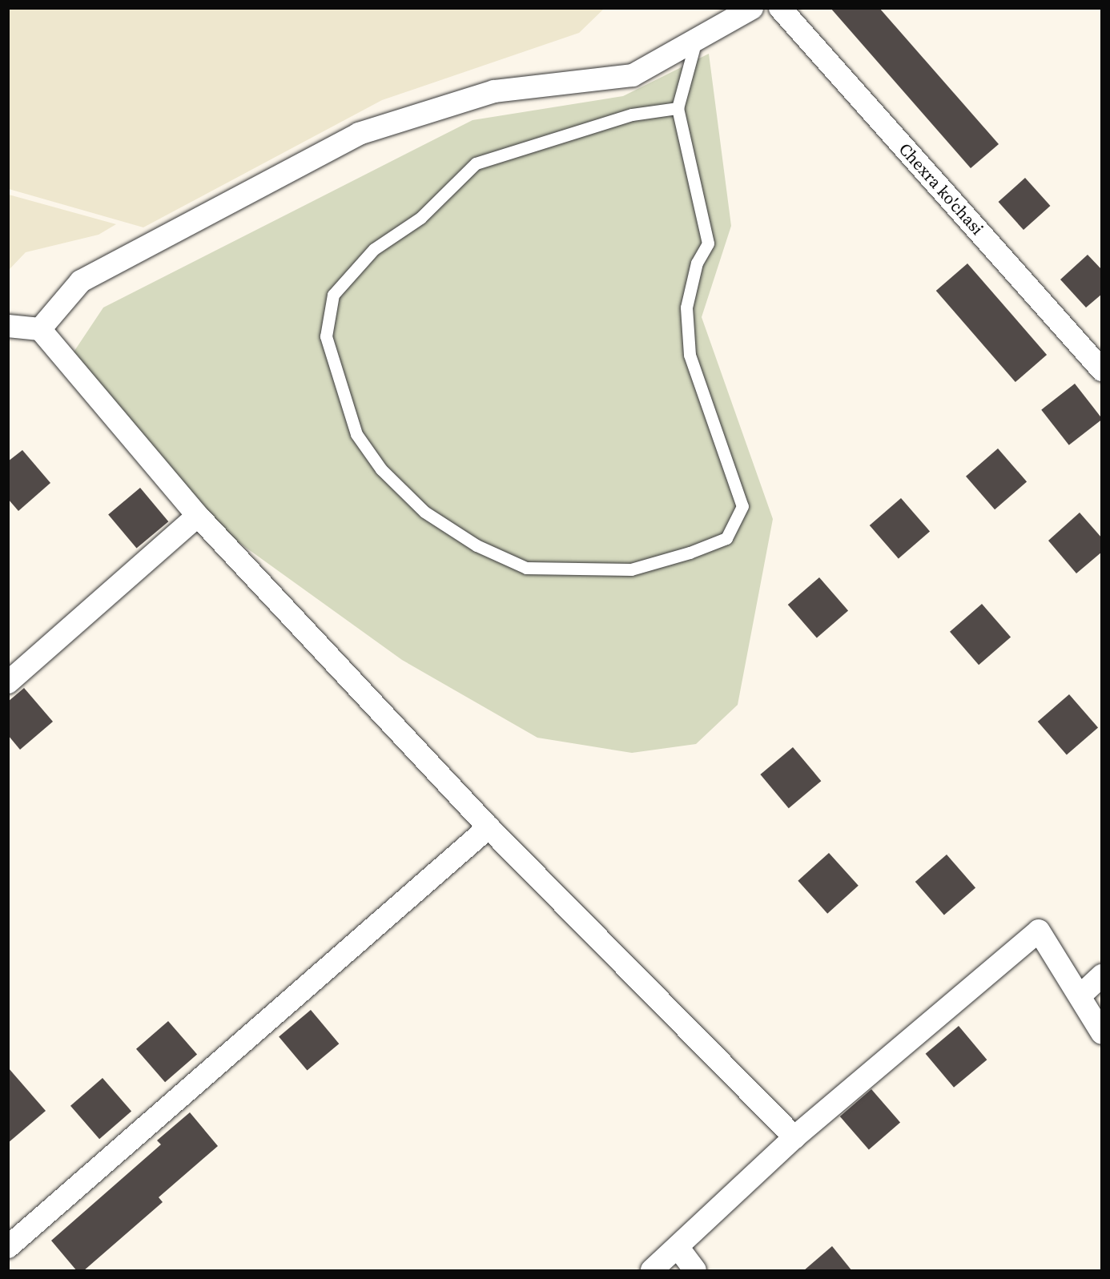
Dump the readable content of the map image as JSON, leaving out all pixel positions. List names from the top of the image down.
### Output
{
  "streets": {
    "street": ["Chexra ko'chasi"]
  }
}
